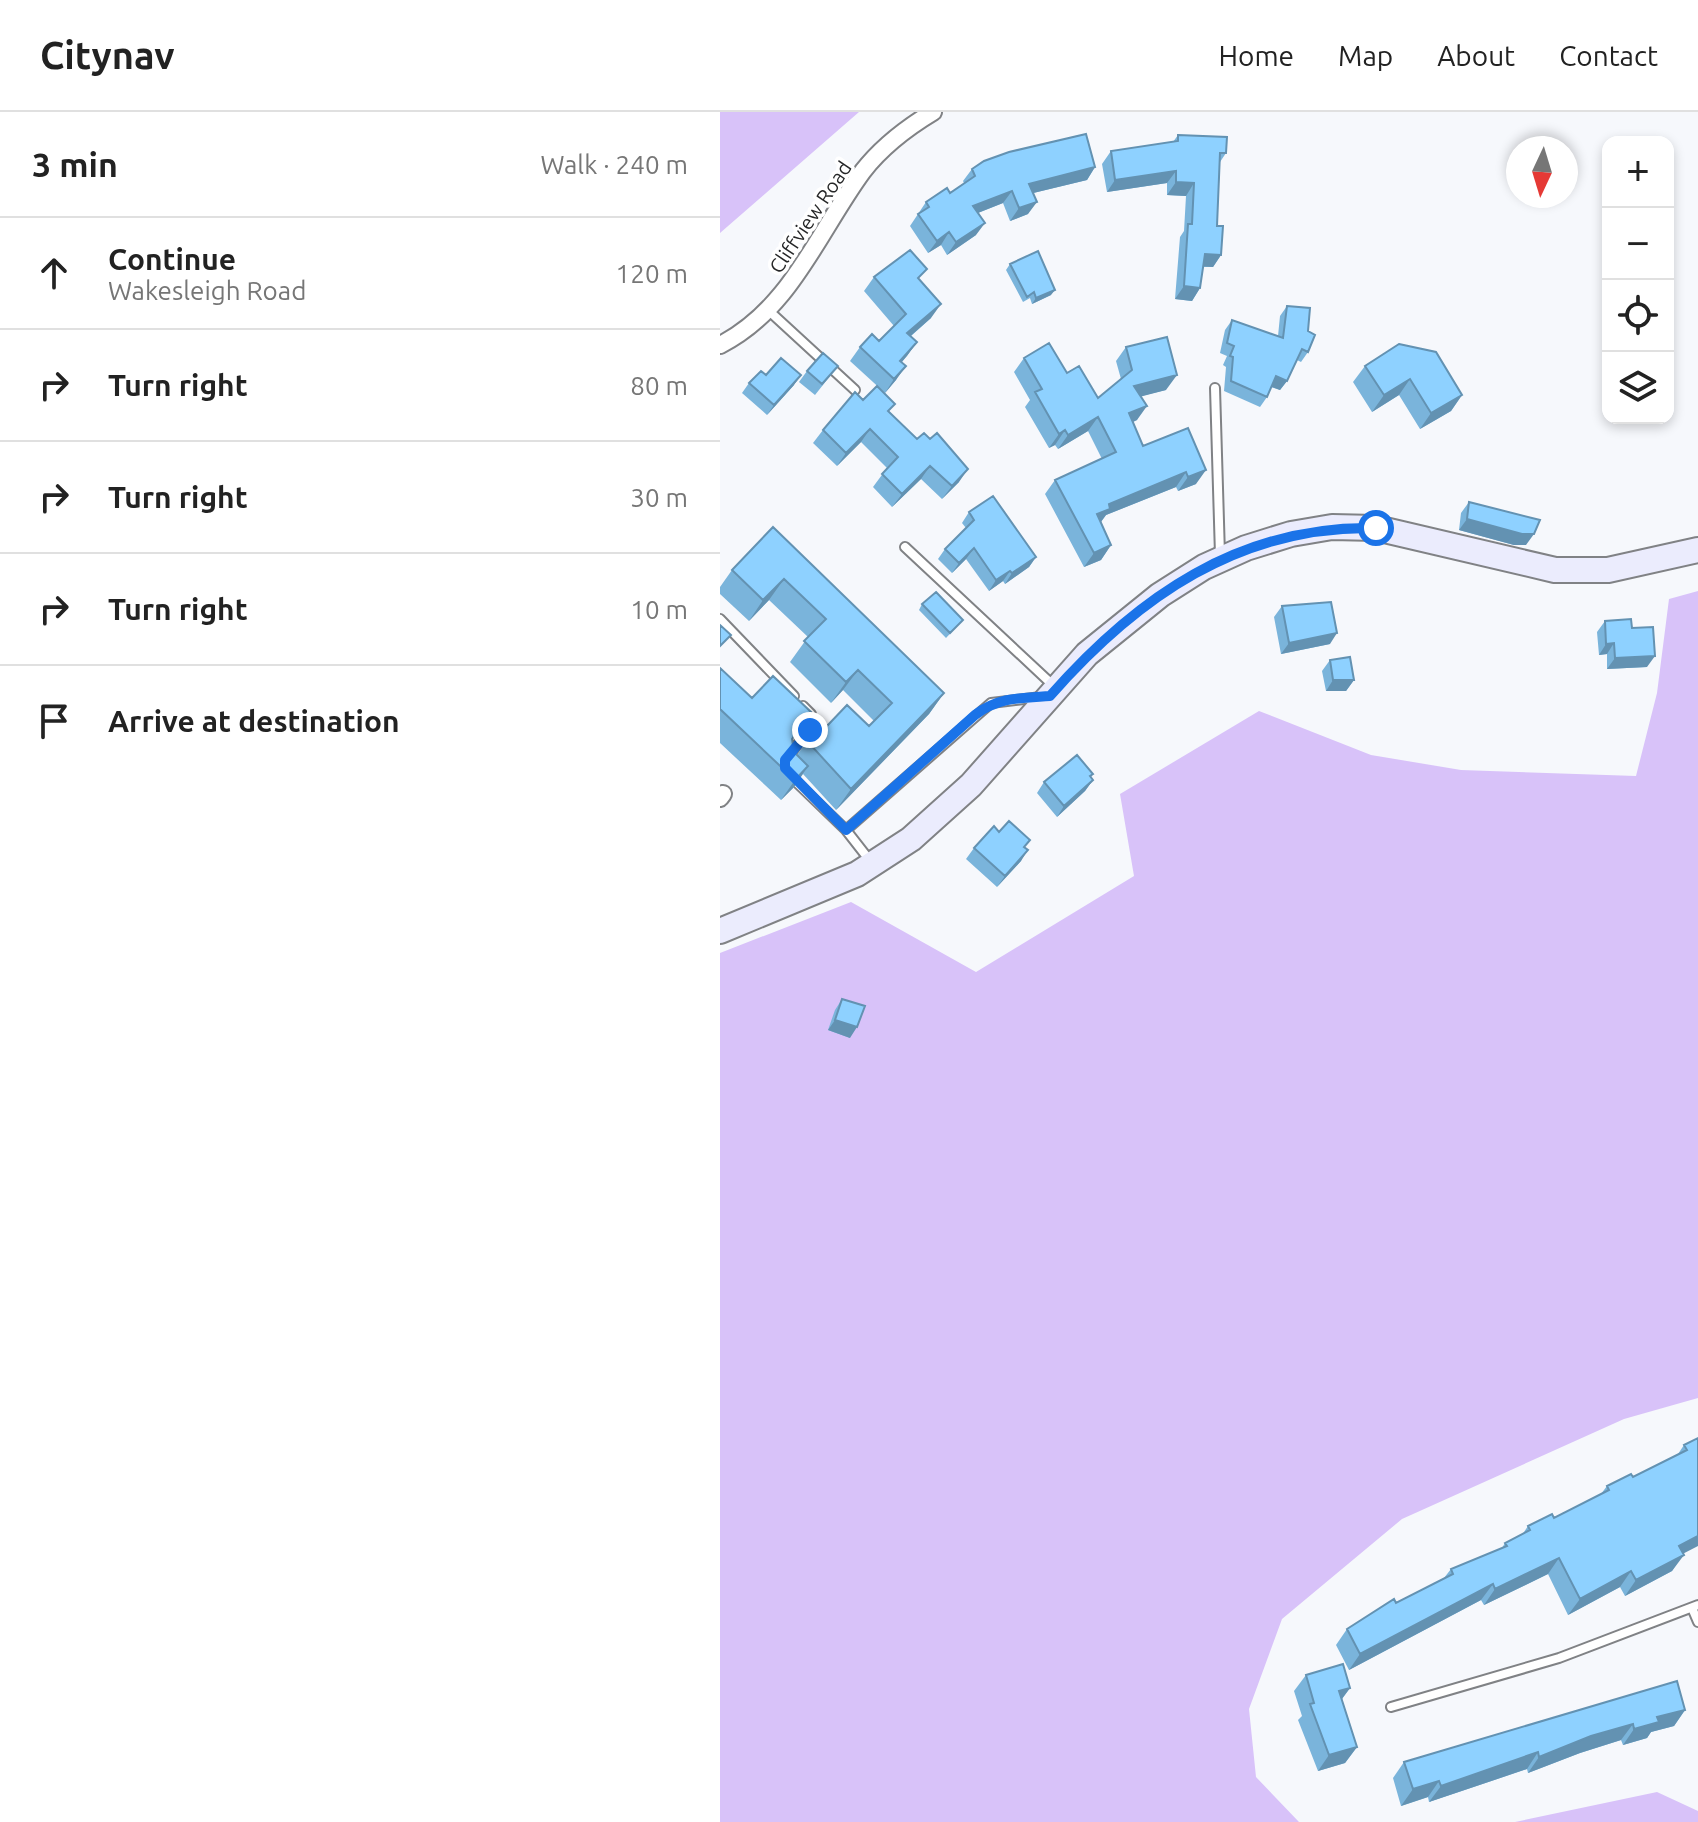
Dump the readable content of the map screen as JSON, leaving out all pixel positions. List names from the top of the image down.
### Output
{
  "streets": {
    "street": ["Cliffview Road"]
  },
  "north": "bottom",
  "page": {
    "header": "Citynav",
    "nav": [
      "Home",
      "Map",
      "About",
      "Contact"
    ],
    "heading": ["3 min", "Walk · 240 m"],
    "map_buttons": ["+", "−"],
    "list": [
      ["Continue", "Wakesleigh Road", "120 m"],
      ["Turn right", "80 m"],
      ["Turn right", "30 m"],
      ["Turn right", "10 m"],
      "Arrive at destination"
    ]
  }
}
